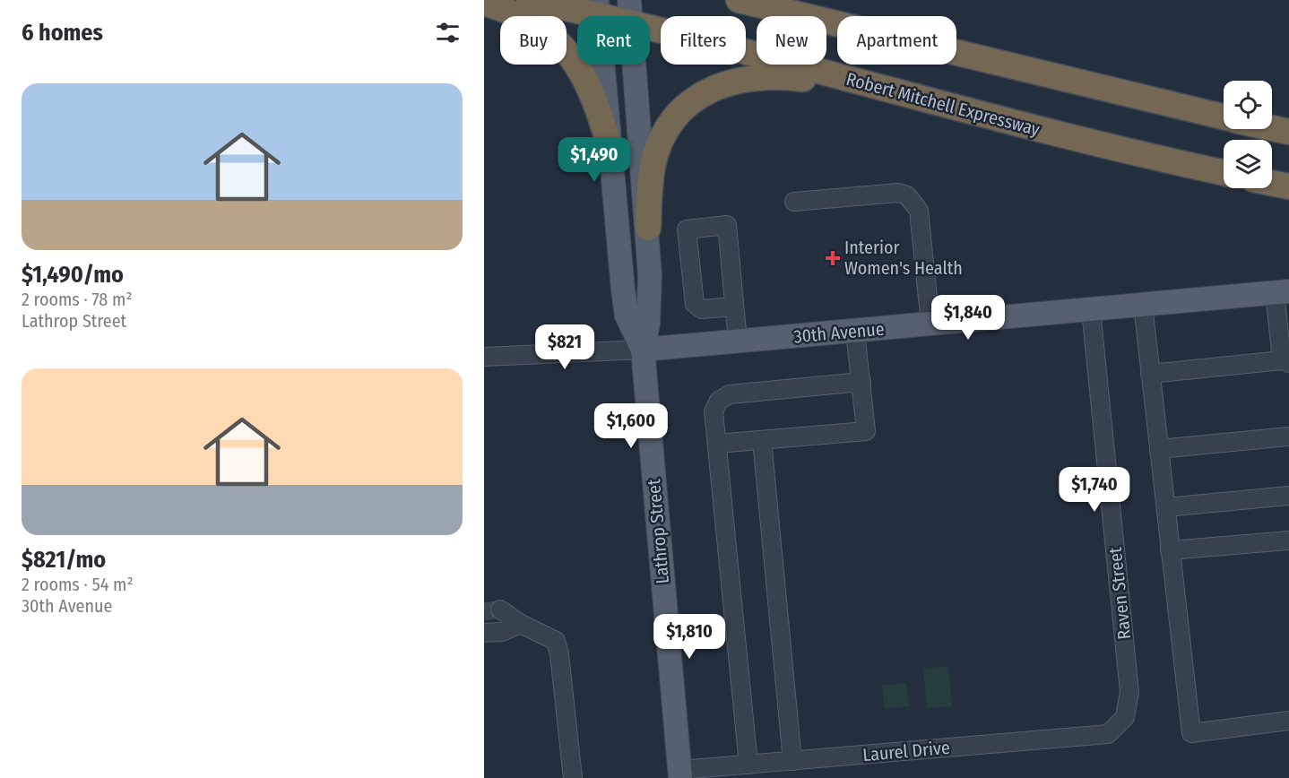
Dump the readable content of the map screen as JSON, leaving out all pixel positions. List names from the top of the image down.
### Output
{
  "streets": {
    "highway": ["Robert Mitchell Expressway"],
    "main road": ["30th Avenue", "Lathrop Street"],
    "street": ["Raven Street", "Laurel Drive"]
  },
  "crossings": [
    ["Robert Mitchell Expressway", "Lathrop Street"],
    ["30th Avenue", "Lathrop Street"],
    ["30th Avenue", "Raven Street"],
    ["Lathrop Street", "Laurel Drive"],
    ["Raven Street", "Laurel Drive"]
  ],
  "places": {
    "health": ["Interior Women's Health"]
  },
  "page": {
    "heading": "6 homes",
    "chip": [
      "Buy",
      "Rent",
      "Filters",
      "New",
      "Apartment"
    ],
    "list": [
      {
        "name": "$1,490/mo",
        "note": "2 rooms · 78 m² · Lathrop Street"
      },
      {
        "name": "$821/mo",
        "note": "2 rooms · 54 m² · 30th Avenue"
      }
    ],
    "price": [
      "$1,490",
      "$1,840",
      "$821",
      "$1,600",
      "$1,740",
      "$1,810"
    ]
  }
}
